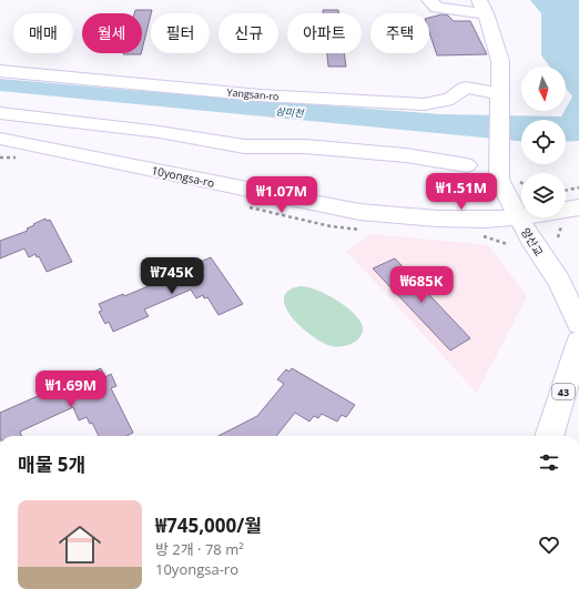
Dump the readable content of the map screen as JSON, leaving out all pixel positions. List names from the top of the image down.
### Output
{
  "streets": {
    "main road": [
      "Yangsan-ro",
      "10yongsa-ro",
      "양산교",
      "43"
    ]
  },
  "crossings": [
    ["Yangsan-ro", "양산교"],
    ["10yongsa-ro", "양산교"]
  ],
  "water": ["삼미천"],
  "north": "bottom",
  "page": {
    "chip": [
      "매매",
      "월세",
      "필터",
      "신규",
      "아파트",
      "주택"
    ],
    "price": [
      "₩1.51M",
      "₩1.07M",
      "₩745K",
      "₩685K",
      "₩1.69M"
    ],
    "heading": "매물 5개",
    "list": [
      {
        "name": "₩745,000/월",
        "note": "방 2개 · 78 m² · 10yongsa-ro"
      }
    ]
  }
}
